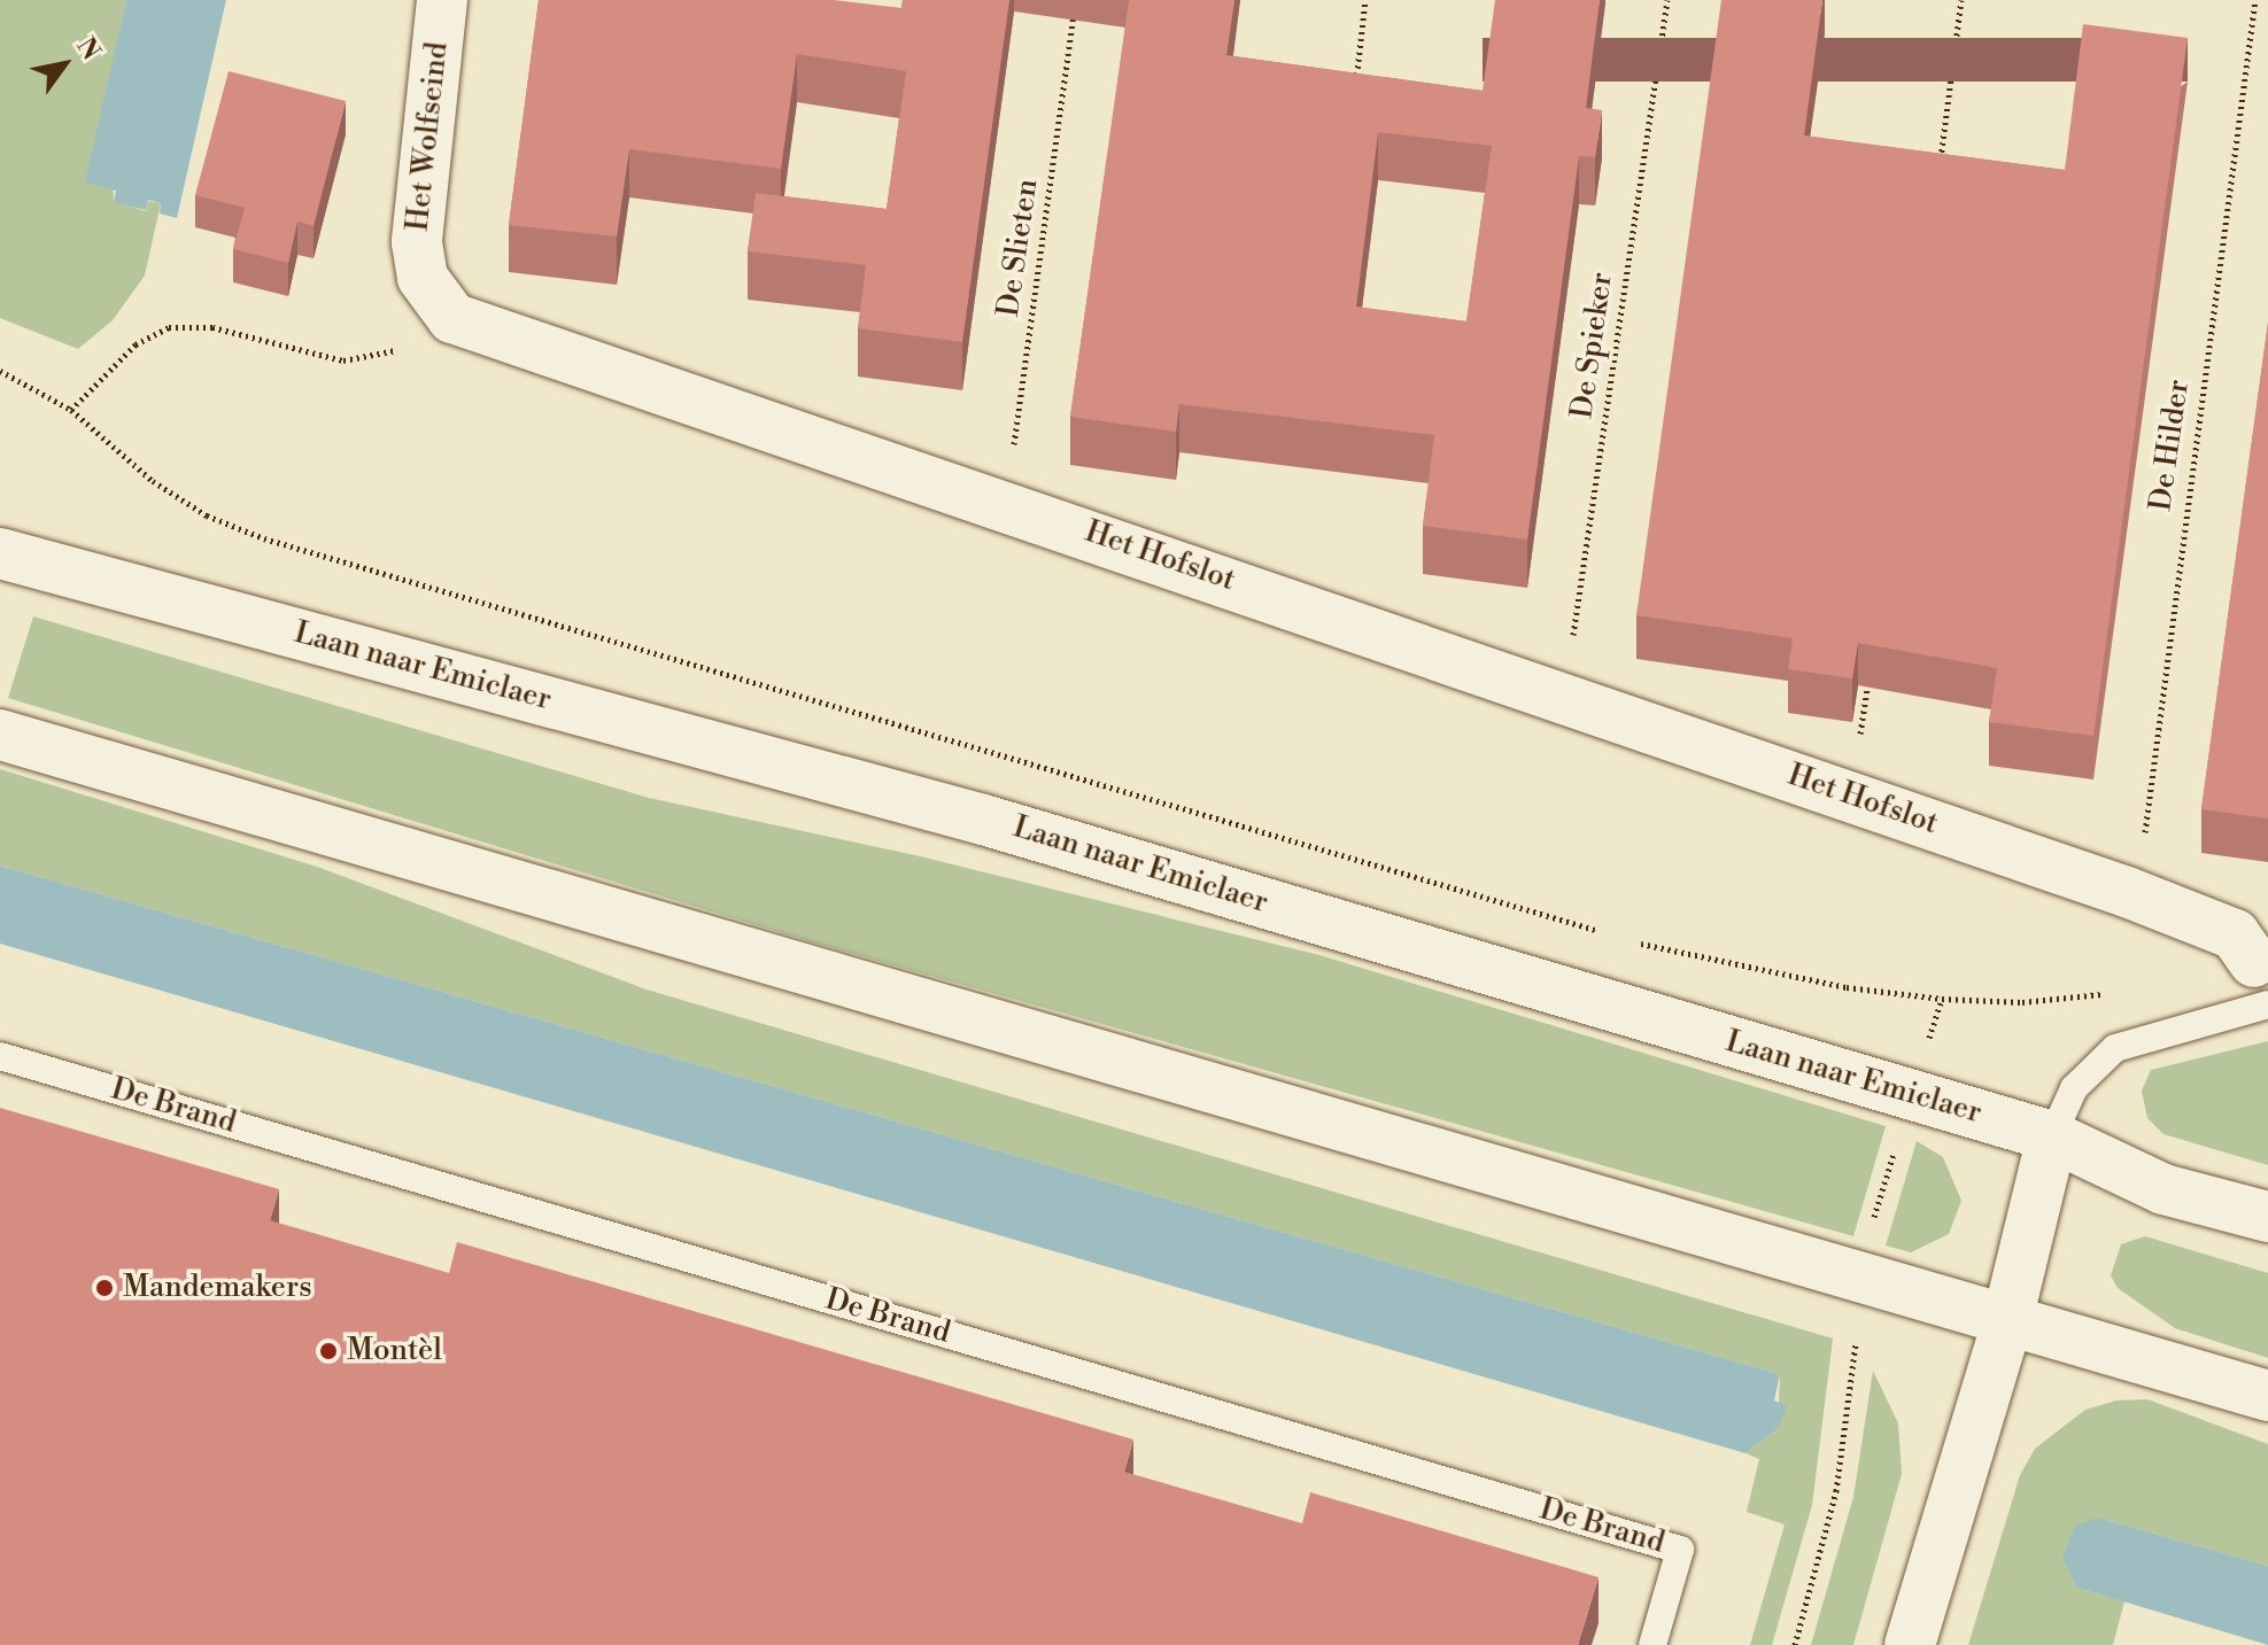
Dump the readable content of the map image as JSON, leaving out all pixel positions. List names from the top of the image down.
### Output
{
  "streets": {
    "main road": ["Het Wolfseind", "Het Hofslot", "Laan naar Emiclaer"],
    "lane": ["De Brand"],
    "path": ["De Slieten", "De Spieker", "De Hilder"]
  },
  "crossings": [
    ["Het Wolfseind", "Het Hofslot"],
    ["De Slieten", "Het Hofslot"],
    ["De Spieker", "Het Hofslot"],
    ["De Hilder", "Het Hofslot"]
  ],
  "places": ["Mandemakers", "Montèl"],
  "north": "top right"
}
